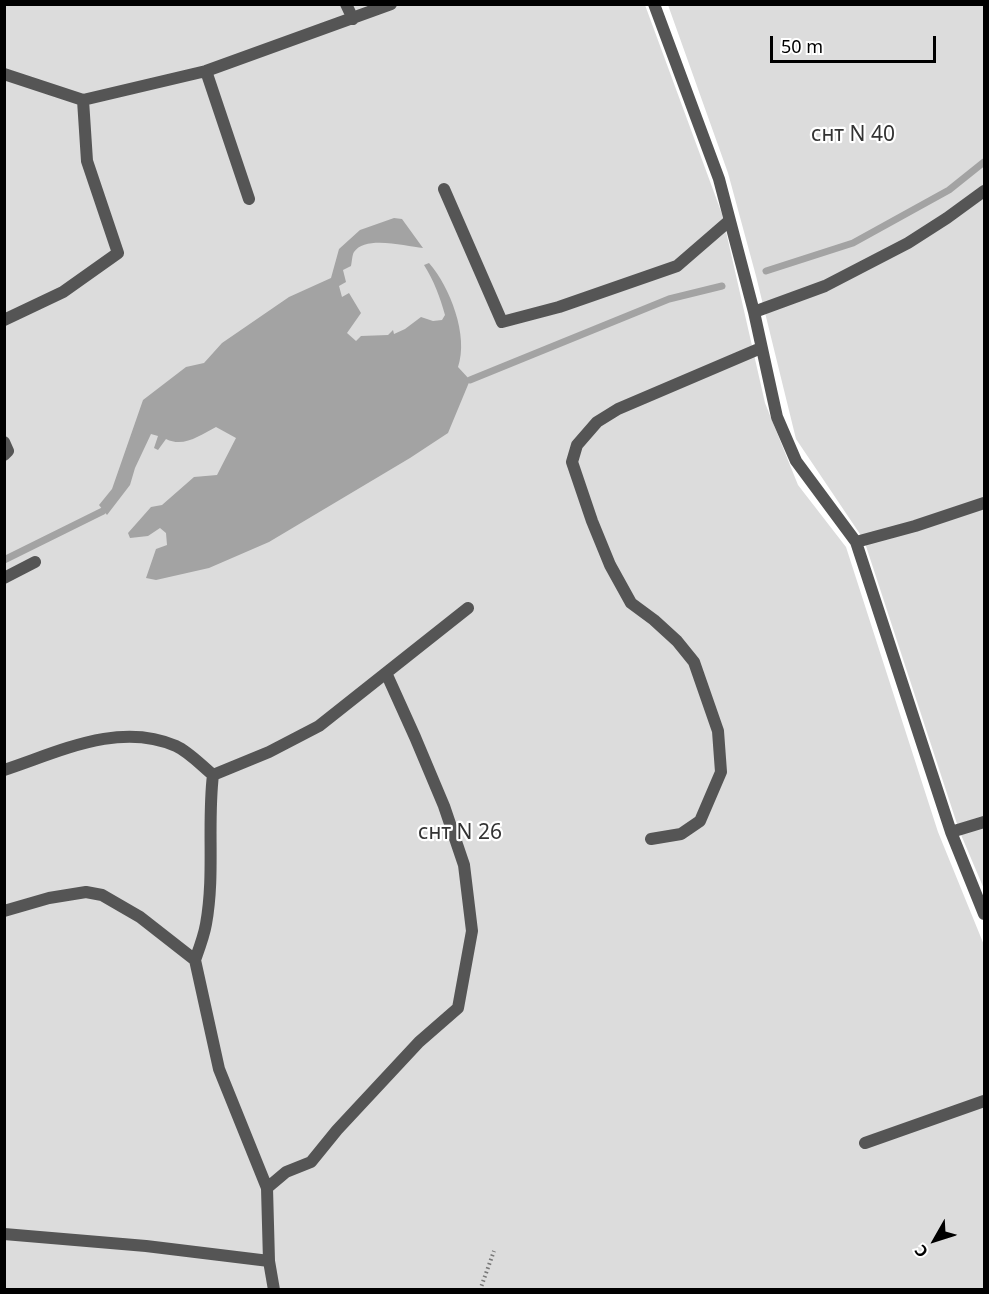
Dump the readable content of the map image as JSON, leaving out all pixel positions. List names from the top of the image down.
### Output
{
  "parks": ["снт N 40", "снт N 26"],
  "scale_bar": "50 m",
  "north": "bottom left"
}
